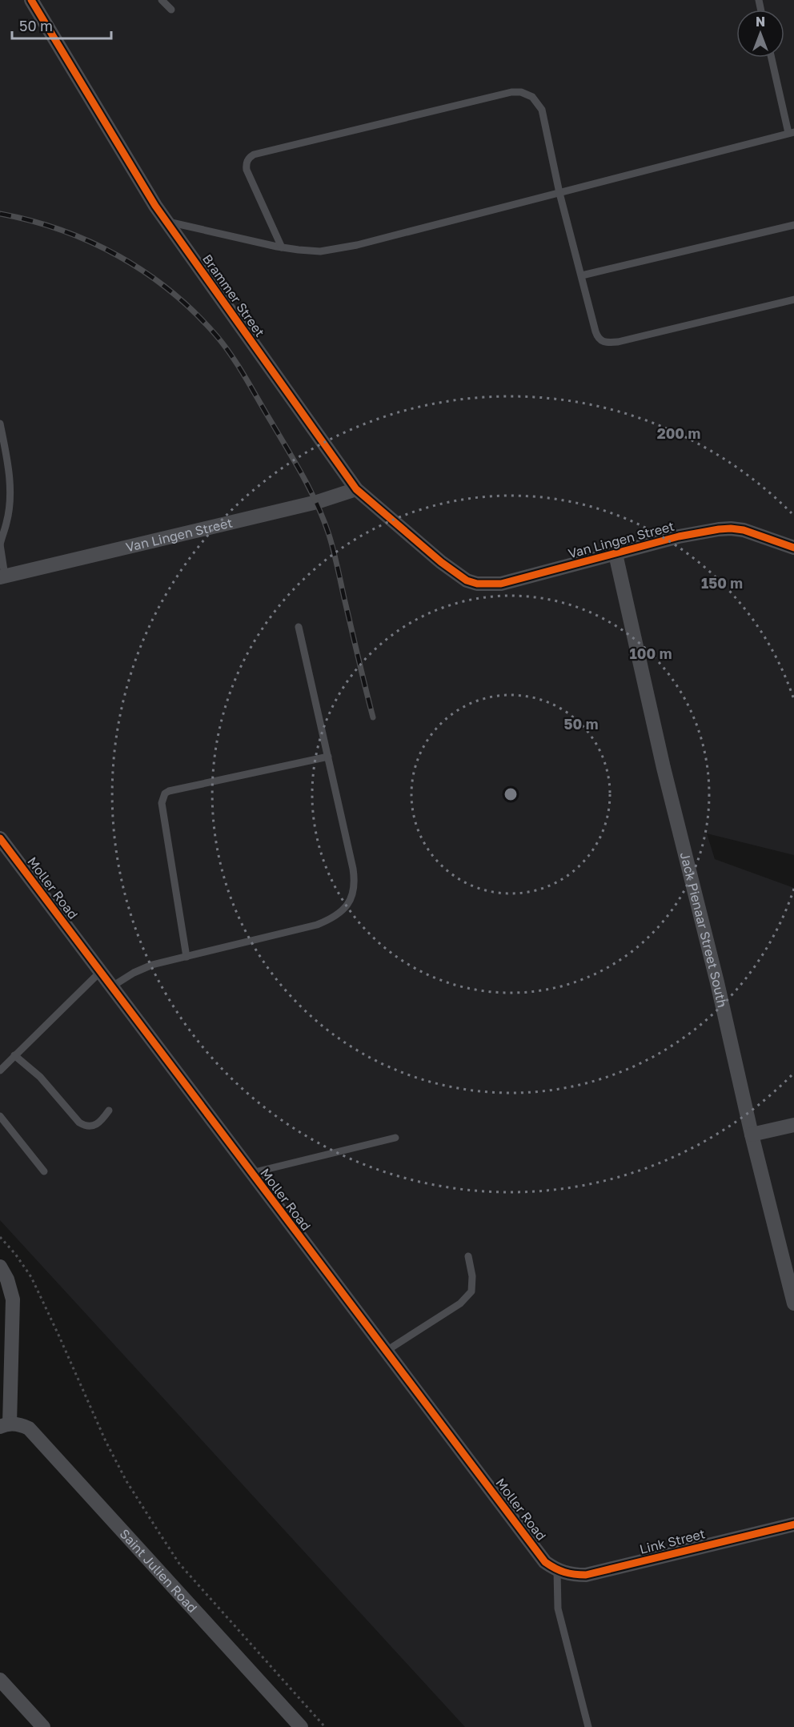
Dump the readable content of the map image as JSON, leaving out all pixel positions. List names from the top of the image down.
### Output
{
  "streets": {
    "street": [
      "Brammer Street",
      "Van Lingen Street",
      "Moller Road",
      "Jack Pienaar Street South",
      "Link Street",
      "Saint Julien Road"
    ]
  },
  "crossings": [
    ["Brammer Street", "Van Lingen Street"],
    ["Van Lingen Street", "Jack Pienaar Street South"],
    ["Moller Road", "Link Street"]
  ],
  "scale_bar": "50 m",
  "north": "top",
  "rings": [
    "200 m",
    "150 m",
    "100 m",
    "50 m"
  ]
}
